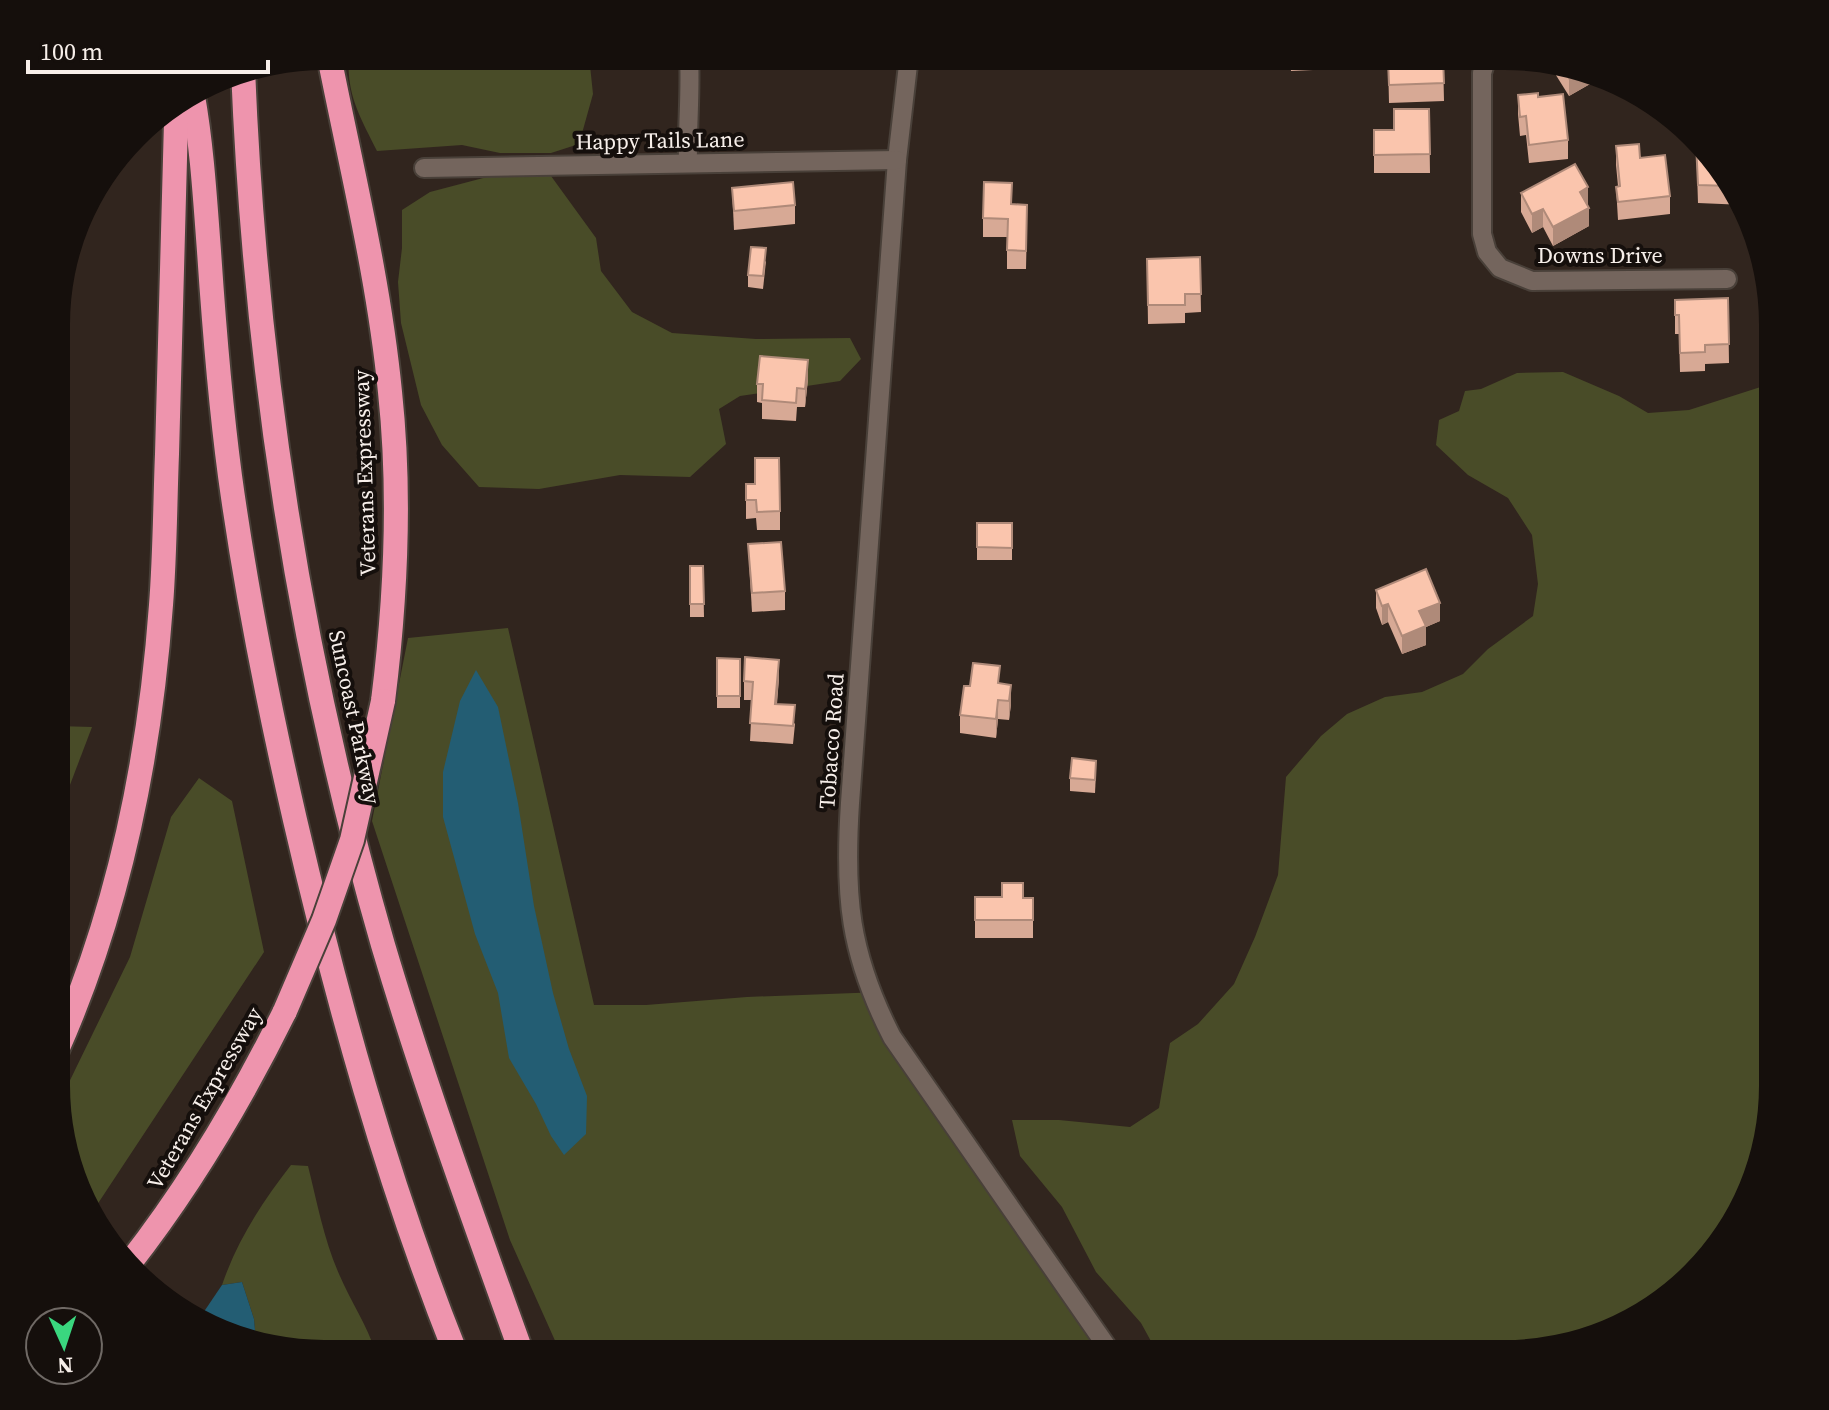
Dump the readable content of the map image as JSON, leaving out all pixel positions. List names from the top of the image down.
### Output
{
  "streets": {
    "highway": ["Veterans Expressway", "Suncoast Parkway"],
    "street": ["Happy Tails Lane", "Downs Drive", "Tobacco Road"]
  },
  "crossings": [
    ["Happy Tails Lane", "Tobacco Road"]
  ],
  "scale_bar": "100 m",
  "north": "bottom"
}
